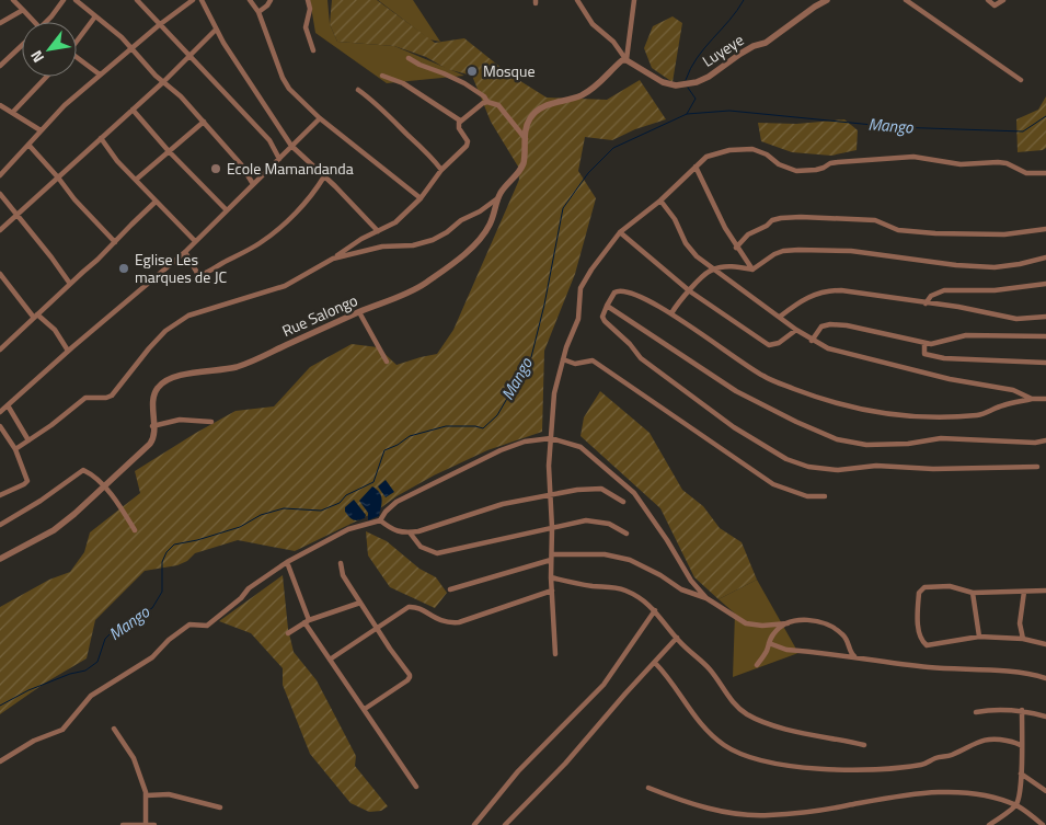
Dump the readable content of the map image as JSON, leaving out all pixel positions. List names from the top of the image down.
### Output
{
  "streets": {
    "street": ["Luyeye", "Rue Salongo"]
  },
  "crossings": [
    ["Luyeye", "Rue Salongo"]
  ],
  "water": ["Mango"],
  "places": ["Mosque", "Ecole Mamandanda", "Eglise Les marques de JC"],
  "north": "bottom left"
}
